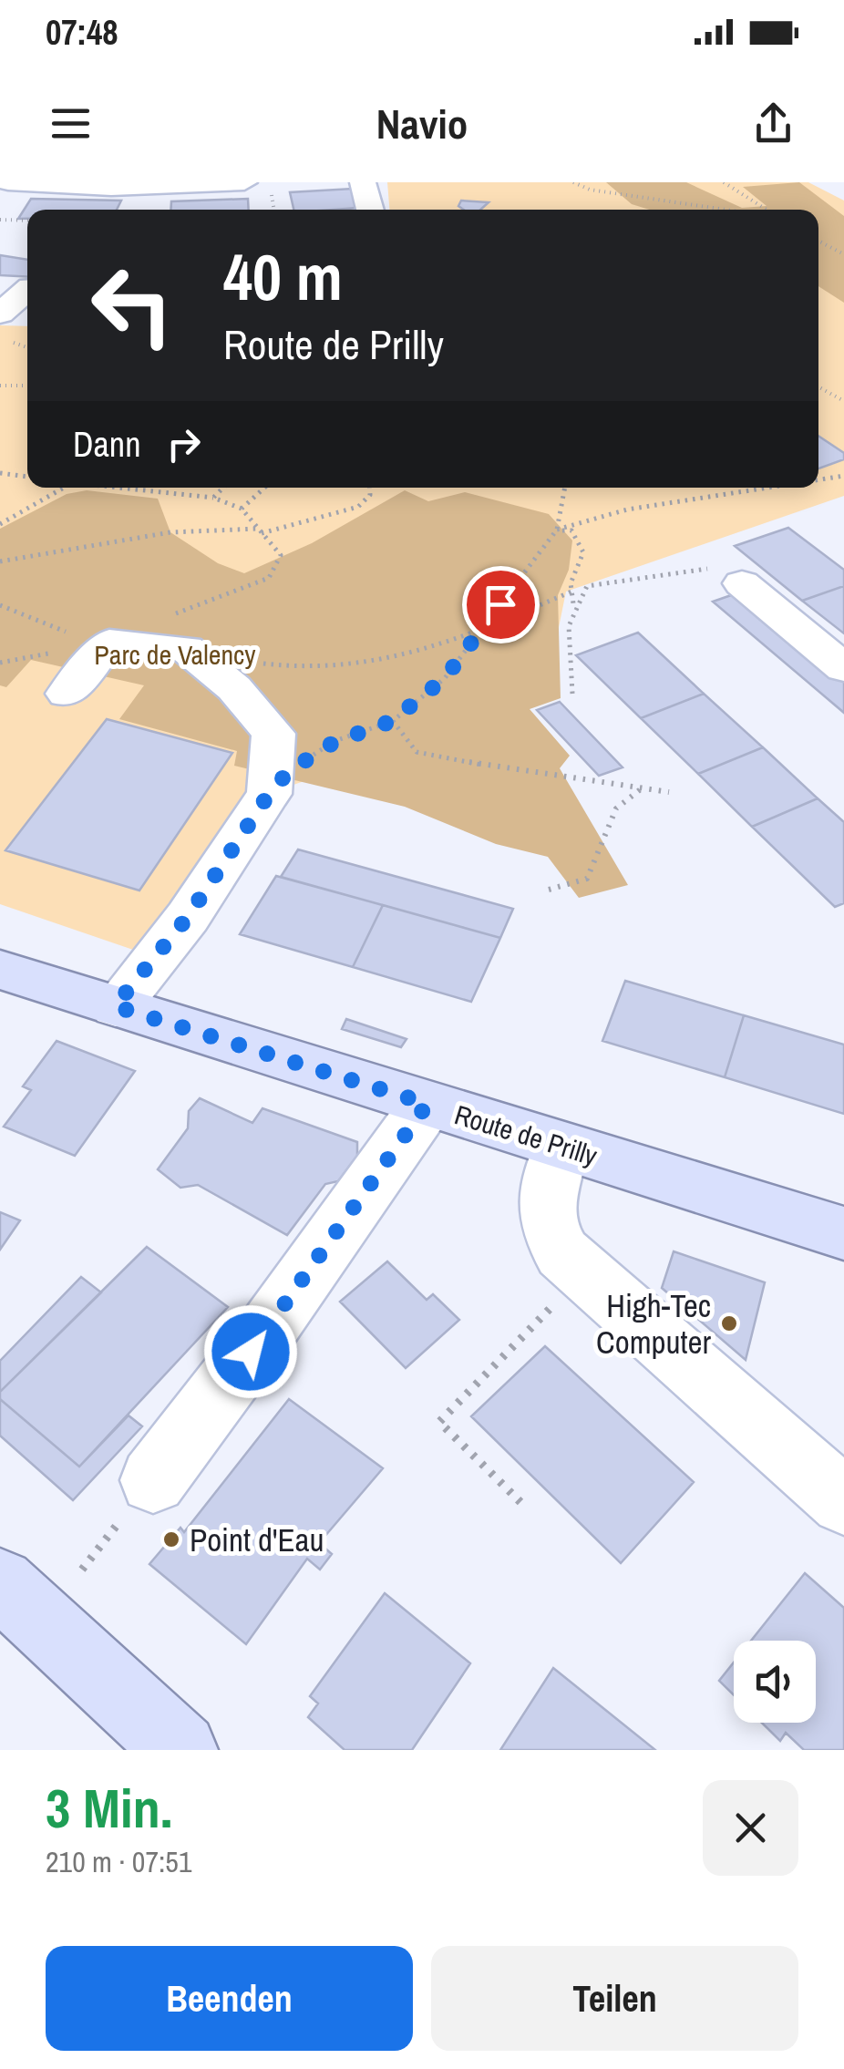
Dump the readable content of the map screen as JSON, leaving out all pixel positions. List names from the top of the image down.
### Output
{
  "streets": {
    "main road": ["Route de Prilly"]
  },
  "parks": ["Parc de Valency"],
  "places": ["High-Tec Computer", "Point d'Eau"],
  "page": {
    "status": "07:48",
    "header": "Navio",
    "turn": ["40 m", "Route de Prilly"],
    "then": "Dann",
    "heading": ["3 Min.", "210 m · 07:51"],
    "buttons": ["Beenden", "Teilen"]
  }
}
